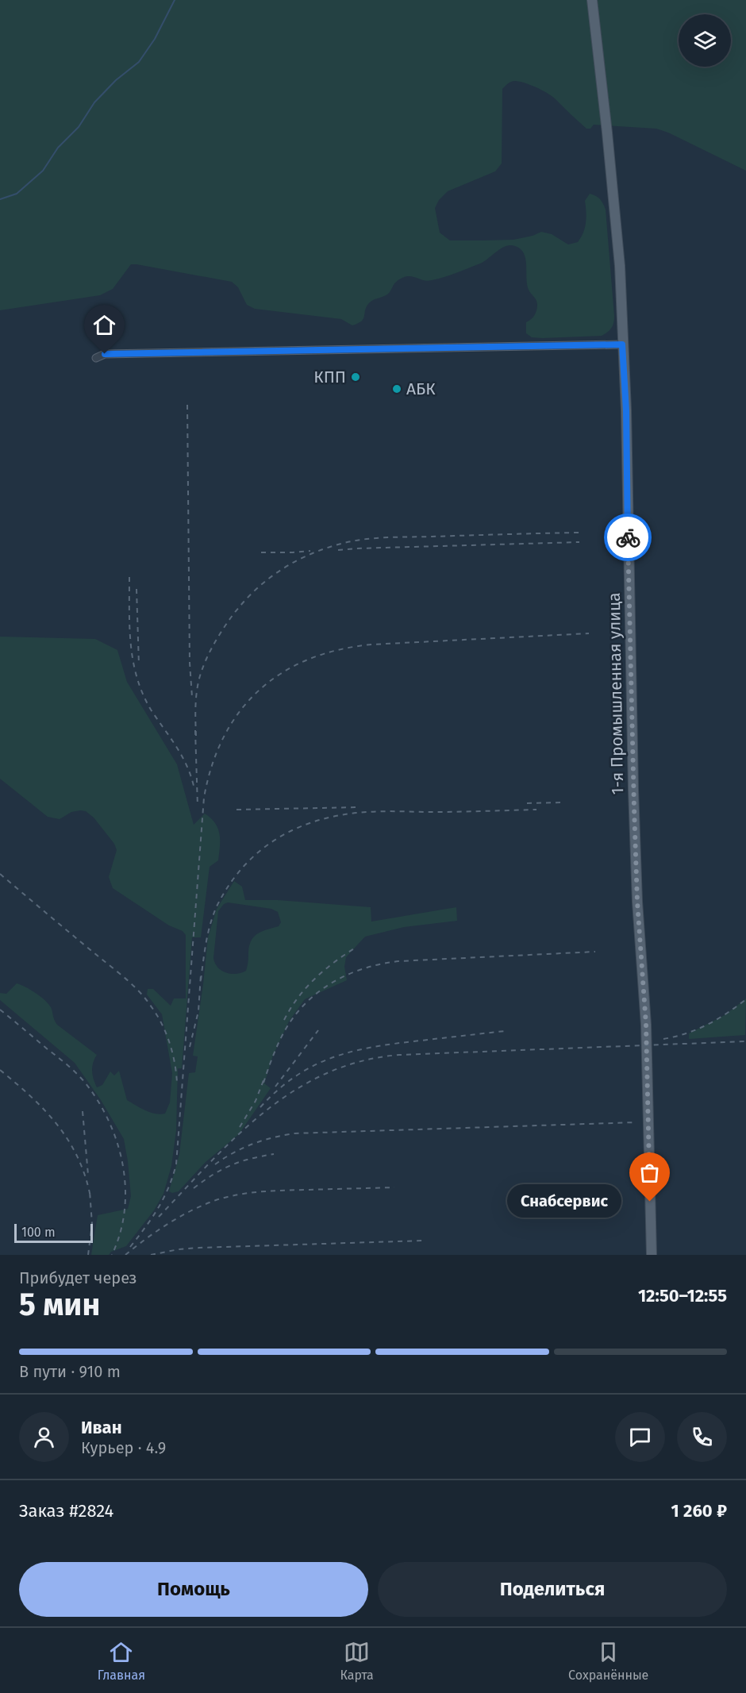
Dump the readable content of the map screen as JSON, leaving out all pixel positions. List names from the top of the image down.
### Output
{
  "streets": {
    "main road": ["1-я Промышленная улица"]
  },
  "places": ["КПП", "АБК", "Снабсервис"],
  "scale_bar": "100 m",
  "page": {
    "bubble": "Снабсервис",
    "scale": "100 m",
    "heading": ["5 мин", "Прибудет через", "12:50–12:55"],
    "panel": [
      "Иван",
      "Курьер · 4.9",
      "Заказ #2824",
      "1 260 ₽"
    ],
    "bar": "В пути · 910 m",
    "buttons": ["Помощь", "Поделиться"],
    "tabs": ["Главная", "Карта", "Сохранённые"]
  }
}
